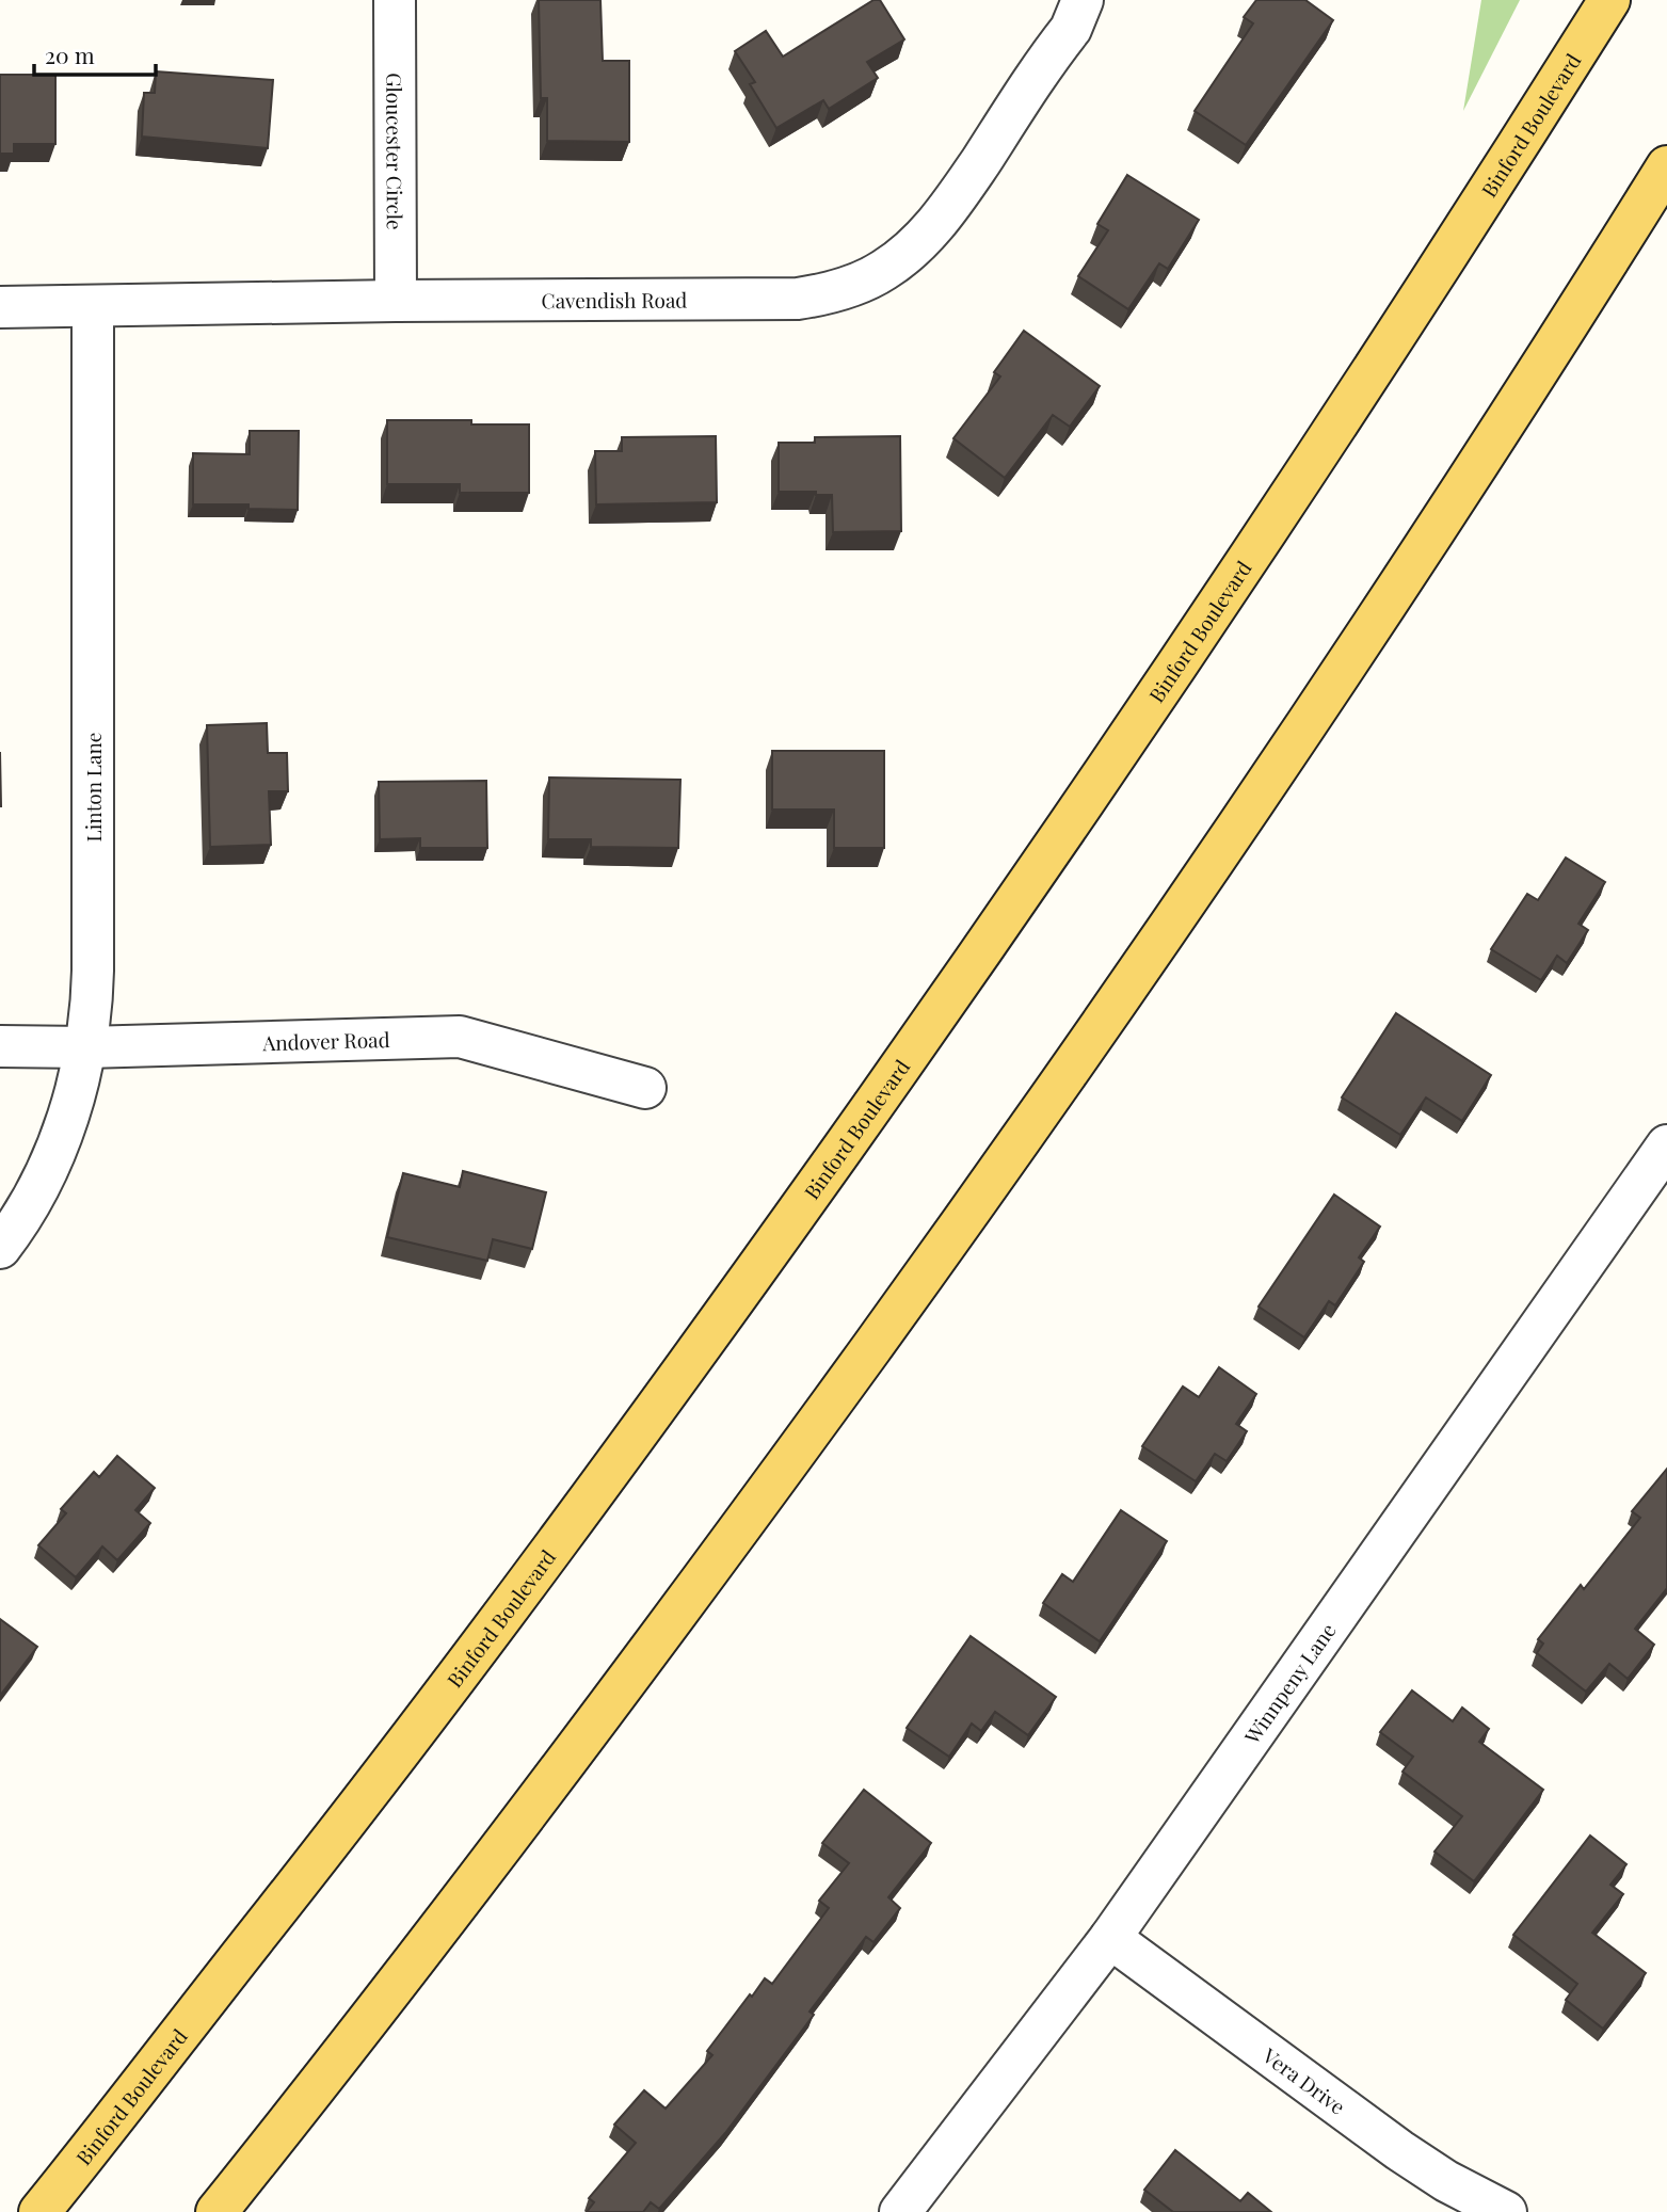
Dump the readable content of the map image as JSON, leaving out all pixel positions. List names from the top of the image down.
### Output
{
  "streets": {
    "main road": ["Binford Boulevard"],
    "street": [
      "Gloucester Circle",
      "Cavendish Road",
      "Linton Lane",
      "Andover Road",
      "Winnpeny Lane",
      "Vera Drive"
    ]
  },
  "crossings": [
    ["Gloucester Circle", "Cavendish Road"],
    ["Cavendish Road", "Linton Lane"],
    ["Linton Lane", "Andover Road"],
    ["Winnpeny Lane", "Vera Drive"]
  ],
  "scale_bar": "20 m"
}
